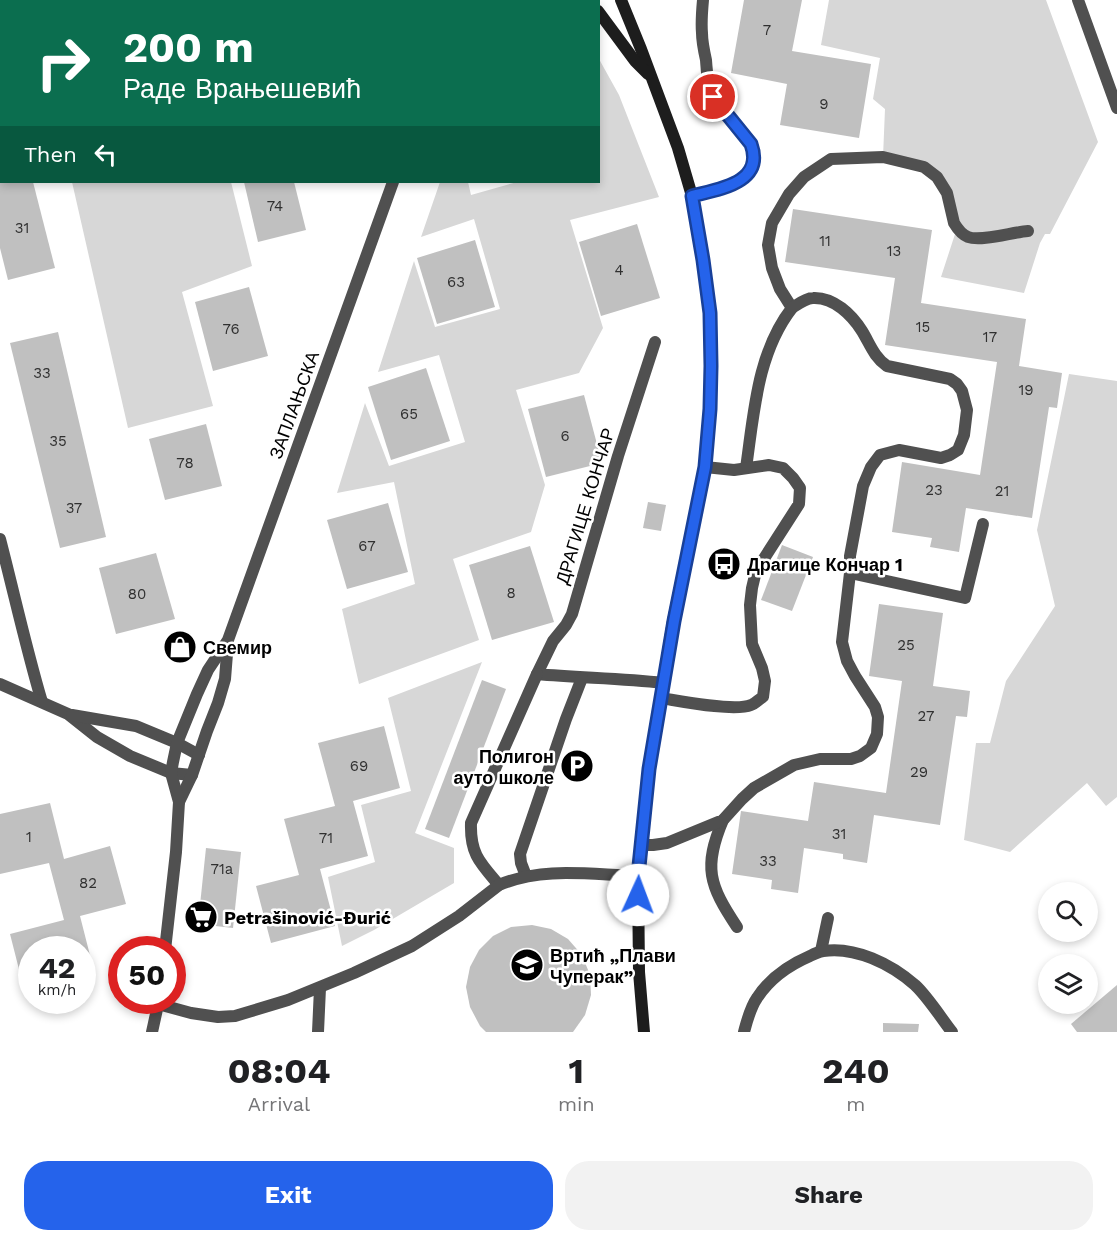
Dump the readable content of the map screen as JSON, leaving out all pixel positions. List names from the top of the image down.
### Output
{
  "streets": {
    "street": ["ЗАПЛАЊСКА", "ДРАГИЦЕ КОНЧАР"]
  },
  "places": {
    "bus stop": ["Драгице Кончар 1"],
    "shop": ["Свемир"],
    "parking": ["Полигон ауто школе"],
    "supermarket": ["Petrašinović-Đurić"],
    "school or university": ["Вртић „Плави Чуперак”"]
  },
  "house_numbers": [
    "7",
    "9",
    "74",
    "31",
    "11",
    "13",
    "4",
    "63",
    "15",
    "76",
    "17",
    "33",
    "19",
    "65",
    "6",
    "35",
    "78",
    "23",
    "21",
    "37",
    "67",
    "8",
    "80",
    "25",
    "27",
    "69",
    "29",
    "31",
    "1",
    "71",
    "33",
    "71a",
    "82"
  ],
  "page": {
    "turn": ["200 m", "Раде Врањешевић"],
    "then": "Then",
    "speed": "42 km/h",
    "limit": "50",
    "eta": [
      "08:04",
      "Arrival",
      "1",
      "min",
      "240",
      "m"
    ],
    "buttons": ["Exit", "Share"]
  }
}
